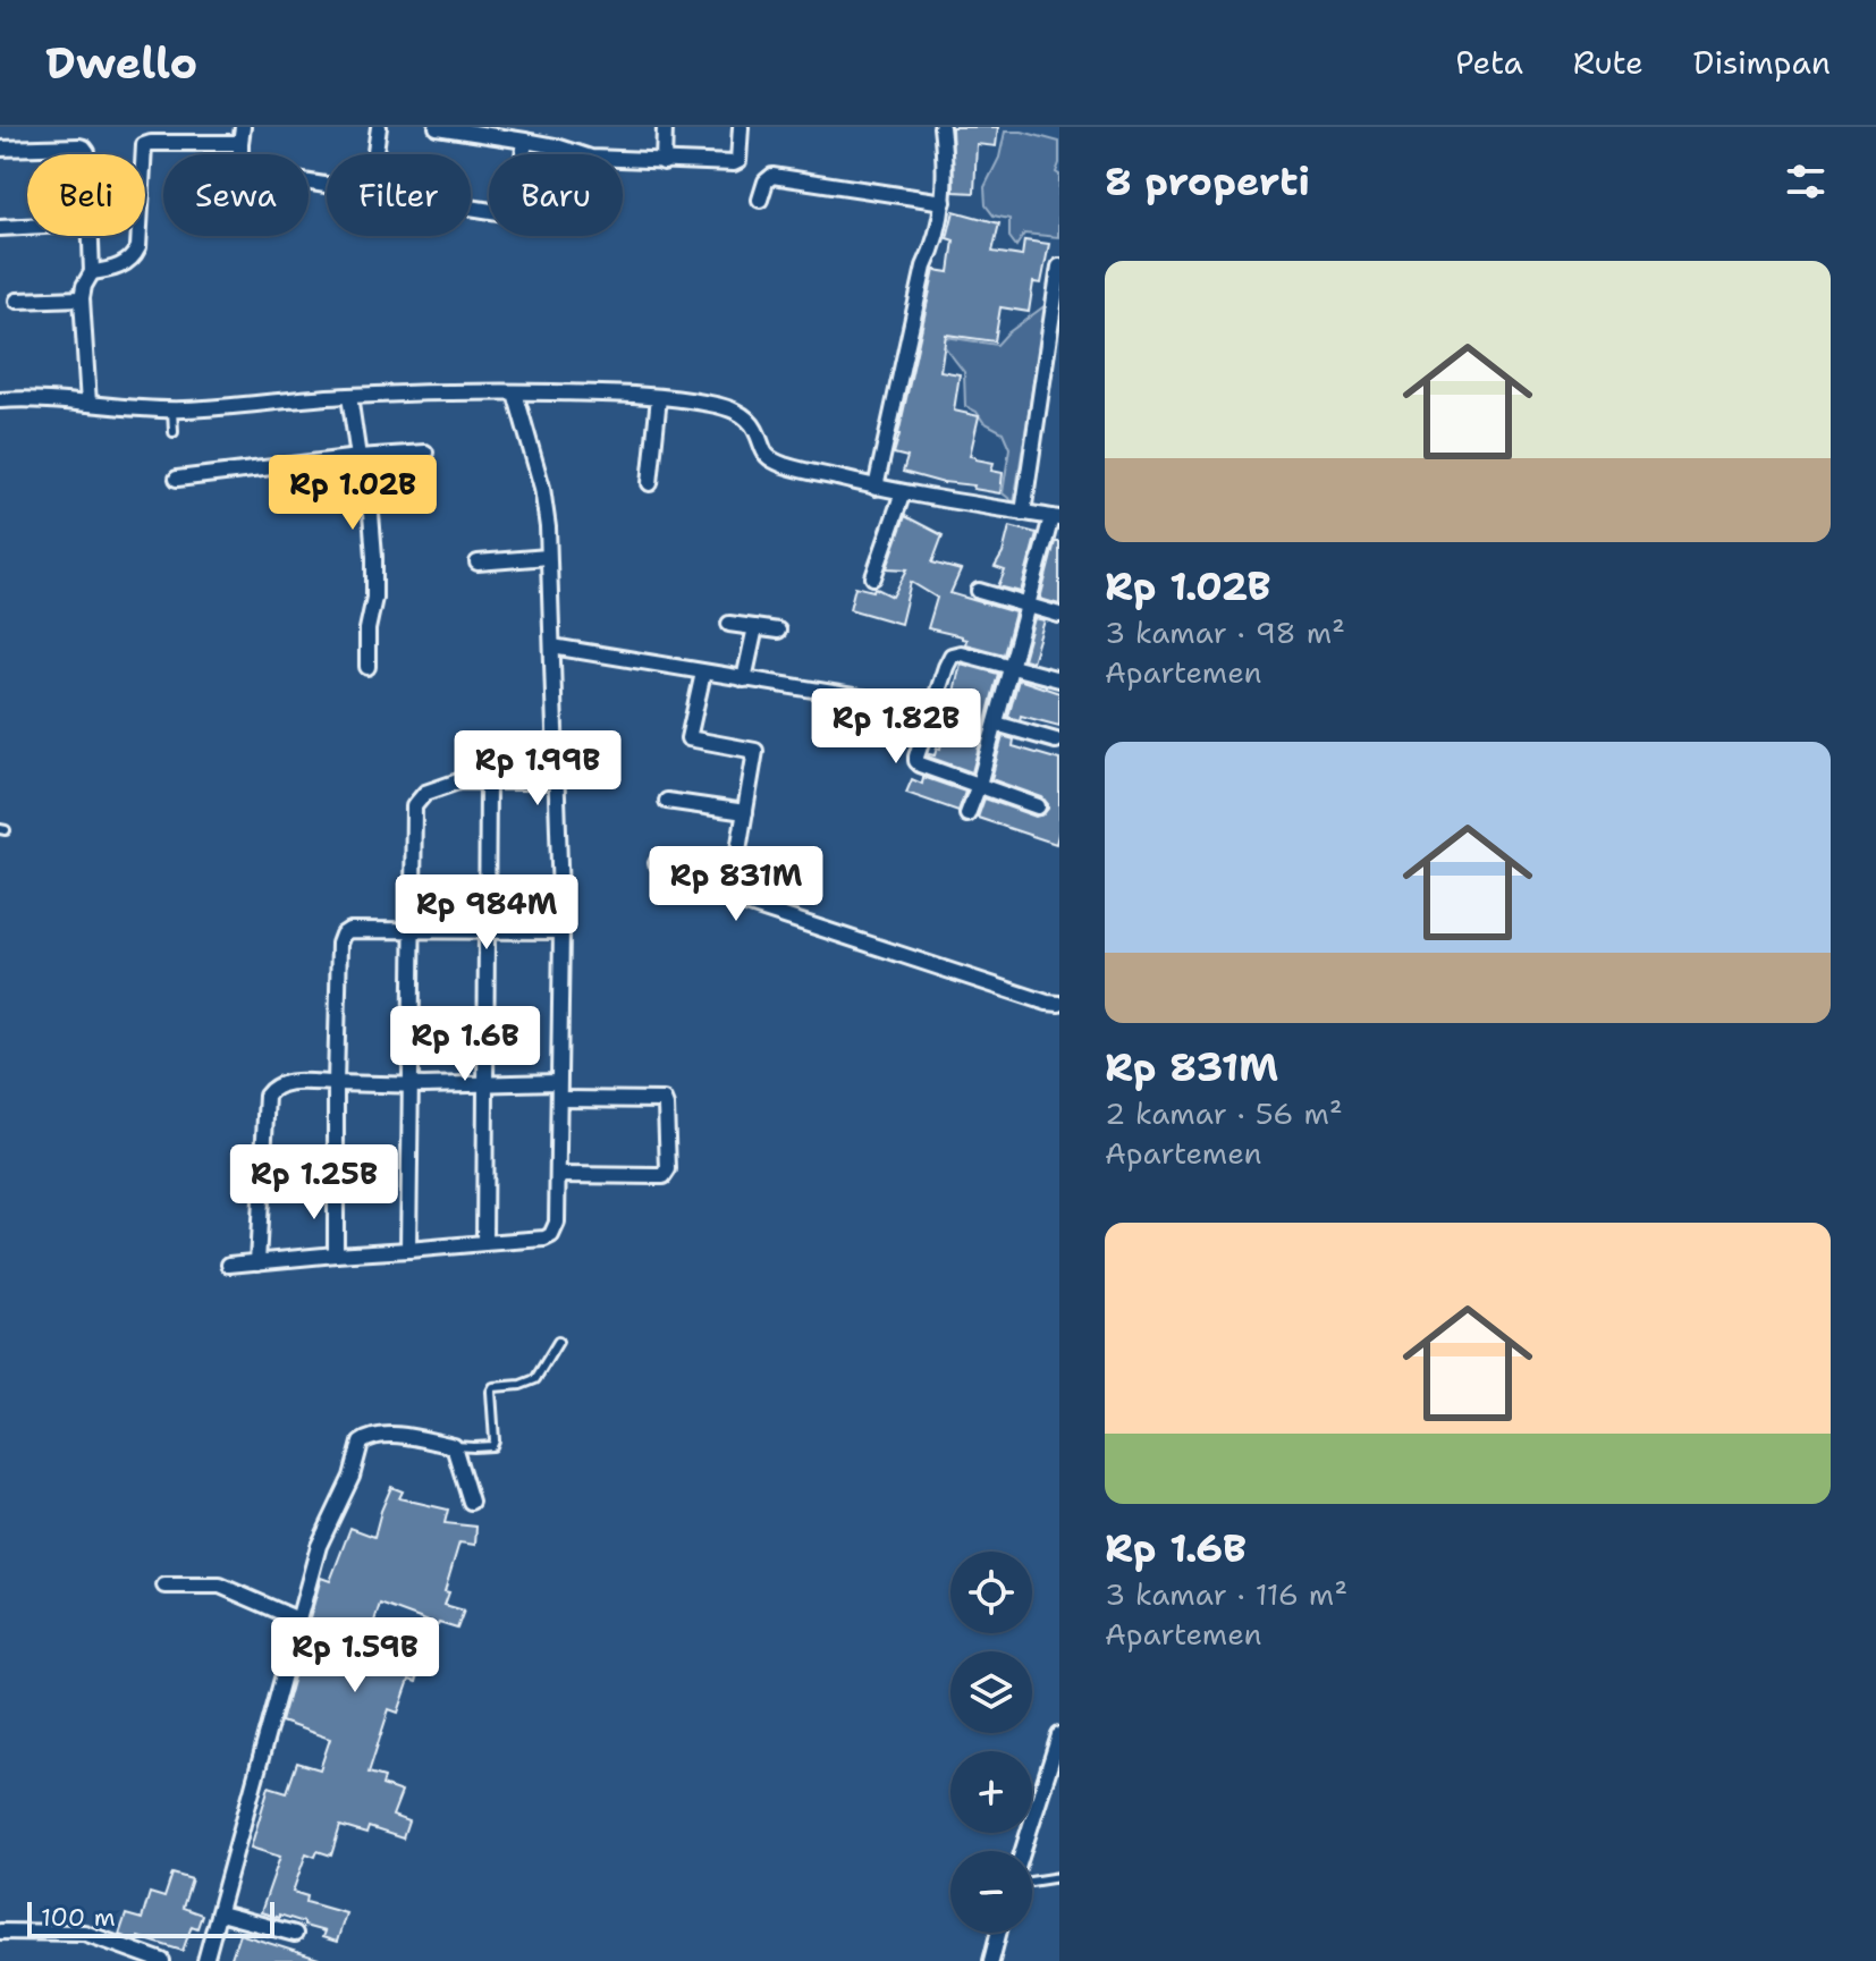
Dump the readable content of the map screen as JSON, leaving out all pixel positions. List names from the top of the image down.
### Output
{
  "scale_bar": "100 m",
  "page": {
    "header": "Dwello",
    "nav": ["Peta", "Rute", "Disimpan"],
    "heading": "8 properti",
    "chip": [
      "Beli",
      "Sewa",
      "Filter",
      "Baru"
    ],
    "list": [
      {
        "name": "Rp 1.02B",
        "note": "3 kamar · 98 m² · Apartemen"
      },
      {
        "name": "Rp 831M",
        "note": "2 kamar · 56 m² · Apartemen"
      },
      {
        "name": "Rp 1.6B",
        "note": "3 kamar · 116 m² · Apartemen"
      }
    ],
    "price": [
      "Rp 1.02B",
      "Rp 1.82B",
      "Rp 1.99B",
      "Rp 831M",
      "Rp 984M",
      "Rp 1.6B",
      "Rp 1.25B",
      "Rp 1.59B"
    ],
    "map_buttons": ["+", "−"],
    "scale": "100 m"
  }
}
